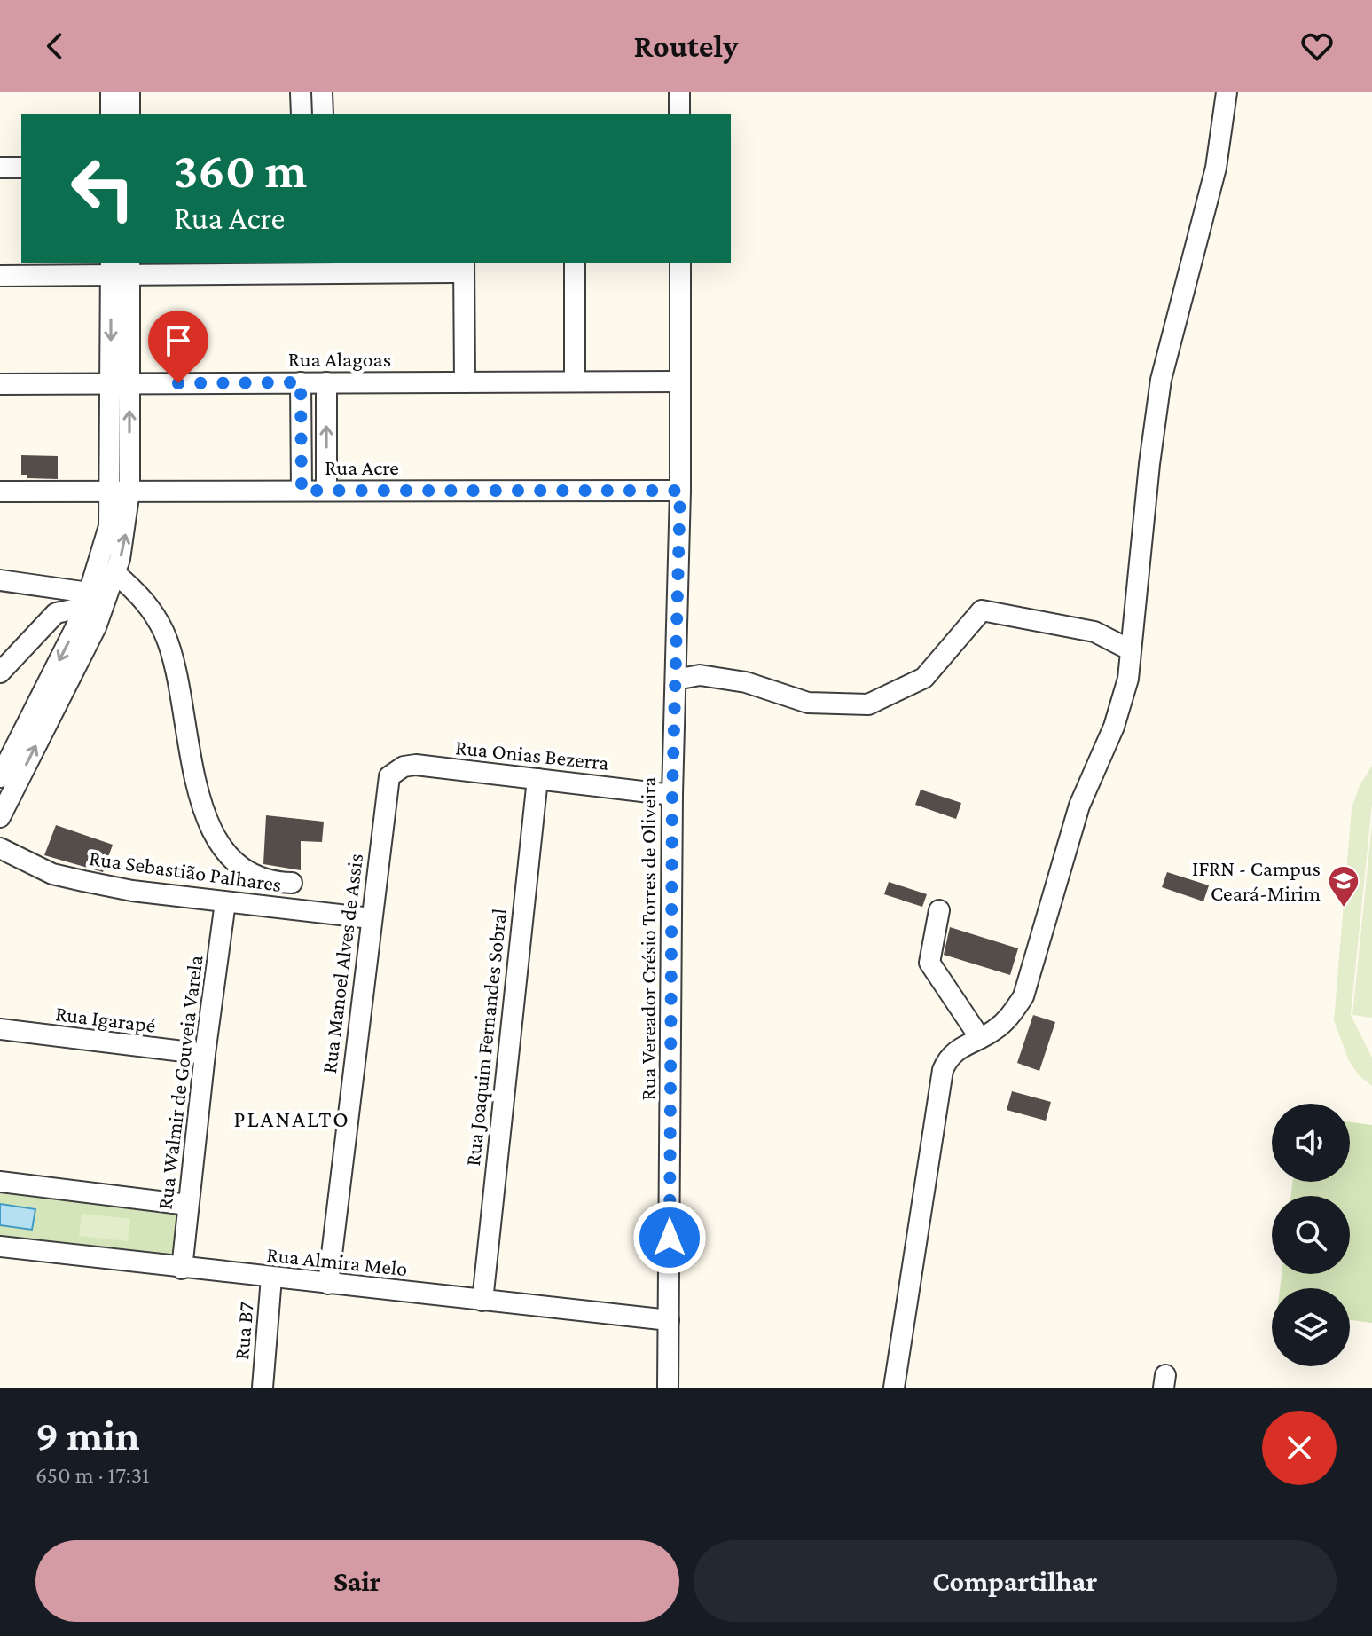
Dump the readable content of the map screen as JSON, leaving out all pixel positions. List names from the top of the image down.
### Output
{
  "streets": {
    "street": [
      "Rua Alagoas",
      "Rua Acre",
      "Rua Onias Bezerra",
      "Rua Sebastião Palhares",
      "Rua Vereador Crésio Torres de Oliveira",
      "Rua Manoel Alves de Assis",
      "Rua Igarapé",
      "Rua Joaquim Fernandes Sobral",
      "Rua Walmir de Gouveia Varela",
      "Rua Almira Melo",
      "Rua B7"
    ]
  },
  "crossings": [
    ["Rua Alagoas", "Rua Vereador Crésio Torres de Oliveira"],
    ["Rua Acre", "Rua Vereador Crésio Torres de Oliveira"],
    ["Rua Onias Bezerra", "Rua Vereador Crésio Torres de Oliveira"],
    ["Rua Onias Bezerra", "Rua Manoel Alves de Assis"],
    ["Rua Onias Bezerra", "Rua Joaquim Fernandes Sobral"],
    ["Rua Sebastião Palhares", "Rua Manoel Alves de Assis"],
    ["Rua Sebastião Palhares", "Rua Walmir de Gouveia Varela"],
    ["Rua Vereador Crésio Torres de Oliveira", "Rua Almira Melo"],
    ["Rua Manoel Alves de Assis", "Rua Almira Melo"],
    ["Rua Igarapé", "Rua Walmir de Gouveia Varela"],
    ["Rua Joaquim Fernandes Sobral", "Rua Almira Melo"],
    ["Rua Walmir de Gouveia Varela", "Rua Almira Melo"],
    ["Rua Almira Melo", "Rua B7"]
  ],
  "districts": ["PLANALTO"],
  "places": {
    "school or university": ["IFRN - Campus Ceará-Mirim"]
  },
  "page": {
    "header": "Routely",
    "turn": ["360 m", "Rua Acre"],
    "heading": ["9 min", "650 m · 17:31"],
    "buttons": ["Sair", "Compartilhar"]
  }
}
